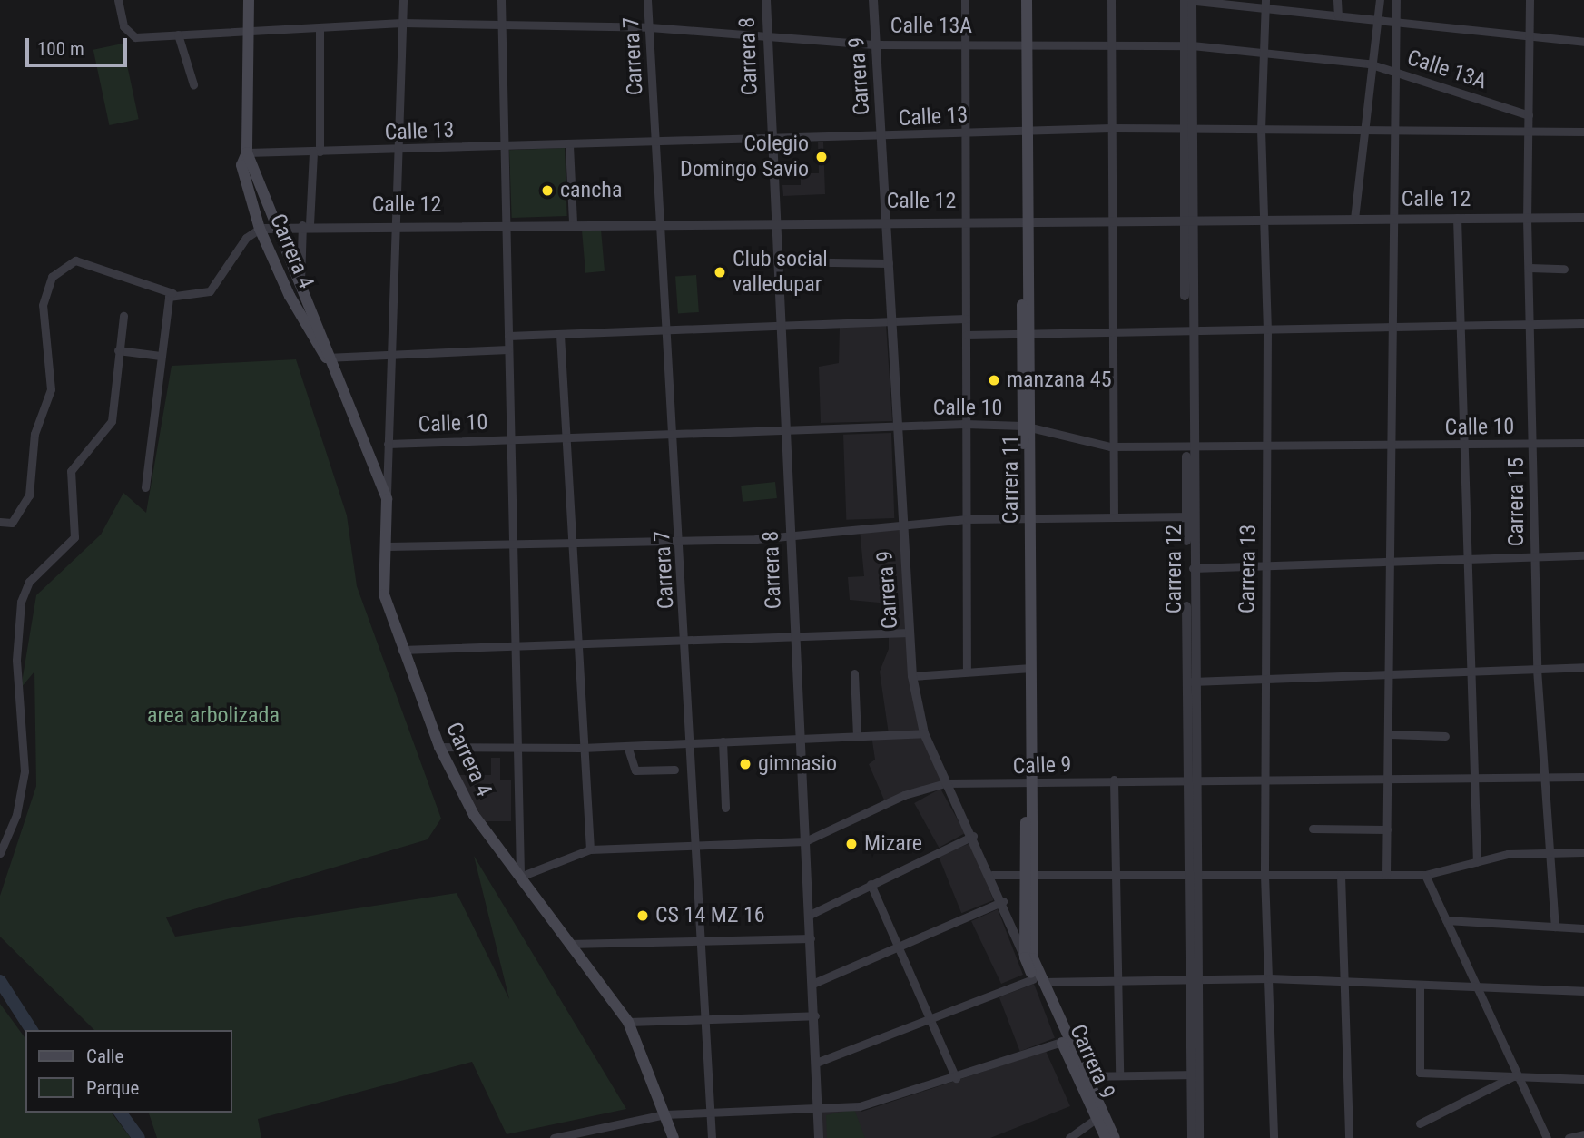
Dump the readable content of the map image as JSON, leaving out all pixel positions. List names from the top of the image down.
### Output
{
  "streets": {
    "main road": ["Carrera 9", "Carrera 4", "Carrera 11"],
    "street": [
      "Calle 13A",
      "Carrera 7",
      "Carrera 8",
      "Calle 13",
      "Calle 12",
      "Calle 10",
      "Carrera 15",
      "Carrera 12",
      "Carrera 13",
      "Calle 9"
    ]
  },
  "crossings": [
    ["Calle 13A", "Carrera 7"],
    ["Calle 13A", "Carrera 8"],
    ["Calle 13A", "Carrera 9"],
    ["Calle 13A", "Carrera 4"],
    ["Calle 13A", "Carrera 11"],
    ["Calle 13A", "Carrera 15"],
    ["Calle 13A", "Carrera 12"],
    ["Calle 13A", "Carrera 13"],
    ["Carrera 7", "Calle 13"],
    ["Carrera 7", "Calle 12"],
    ["Carrera 7", "Calle 10"],
    ["Carrera 7", "Calle 9"],
    ["Carrera 8", "Calle 13"],
    ["Carrera 8", "Calle 12"],
    ["Carrera 8", "Calle 10"],
    ["Carrera 8", "Calle 9"],
    ["Carrera 9", "Calle 13"],
    ["Carrera 9", "Calle 12"],
    ["Carrera 9", "Calle 10"],
    ["Carrera 9", "Carrera 11"],
    ["Carrera 9", "Calle 9"],
    ["Calle 13", "Carrera 4"],
    ["Calle 13", "Carrera 11"],
    ["Calle 13", "Carrera 15"],
    ["Calle 13", "Carrera 12"],
    ["Calle 13", "Carrera 13"],
    ["Calle 12", "Carrera 4"],
    ["Calle 12", "Carrera 11"],
    ["Calle 12", "Carrera 15"],
    ["Calle 12", "Carrera 12"],
    ["Calle 12", "Carrera 13"],
    ["Carrera 4", "Calle 9"],
    ["Calle 10", "Carrera 11"],
    ["Calle 10", "Carrera 15"],
    ["Calle 10", "Carrera 12"],
    ["Calle 10", "Carrera 13"],
    ["Carrera 11", "Calle 9"],
    ["Carrera 15", "Calle 9"],
    ["Carrera 12", "Calle 9"],
    ["Carrera 13", "Calle 9"]
  ],
  "parks": ["area arbolizada"],
  "places": [
    "Colegio Domingo Savio",
    "cancha",
    "Club social valledupar",
    "manzana 45",
    "gimnasio",
    "Mizare",
    "CS 14 MZ 16"
  ],
  "legend": ["Calle", "Parque"],
  "scale_bar": "100 m"
}
